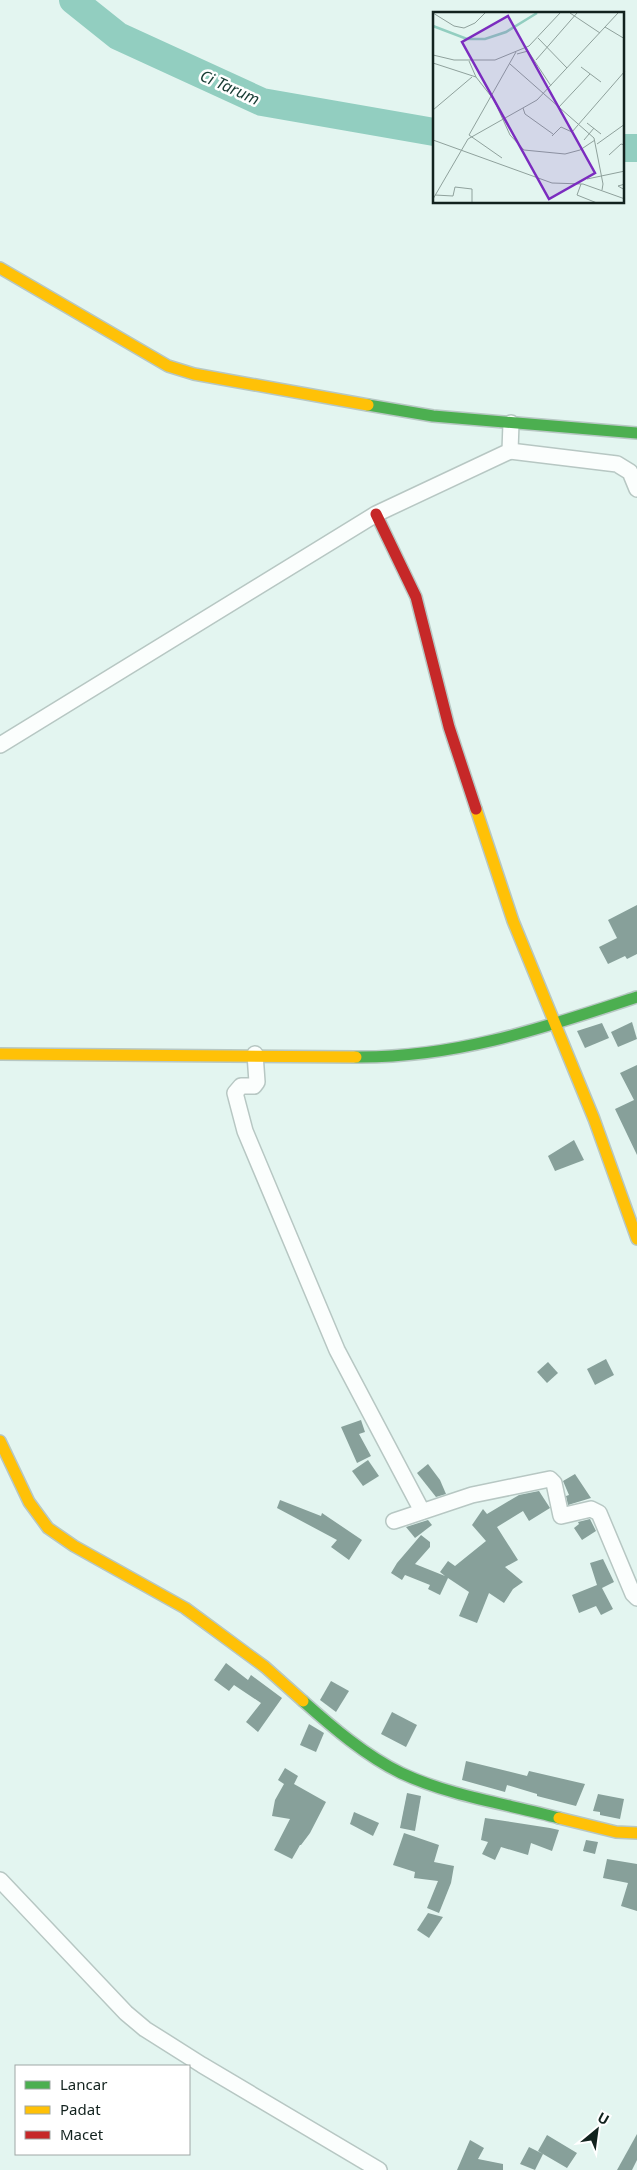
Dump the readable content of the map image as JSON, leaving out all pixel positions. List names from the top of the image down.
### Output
{
  "water": ["Ci Tarum"],
  "legend": ["Lancar", "Padat", "Macet"],
  "north": "top right"
}
